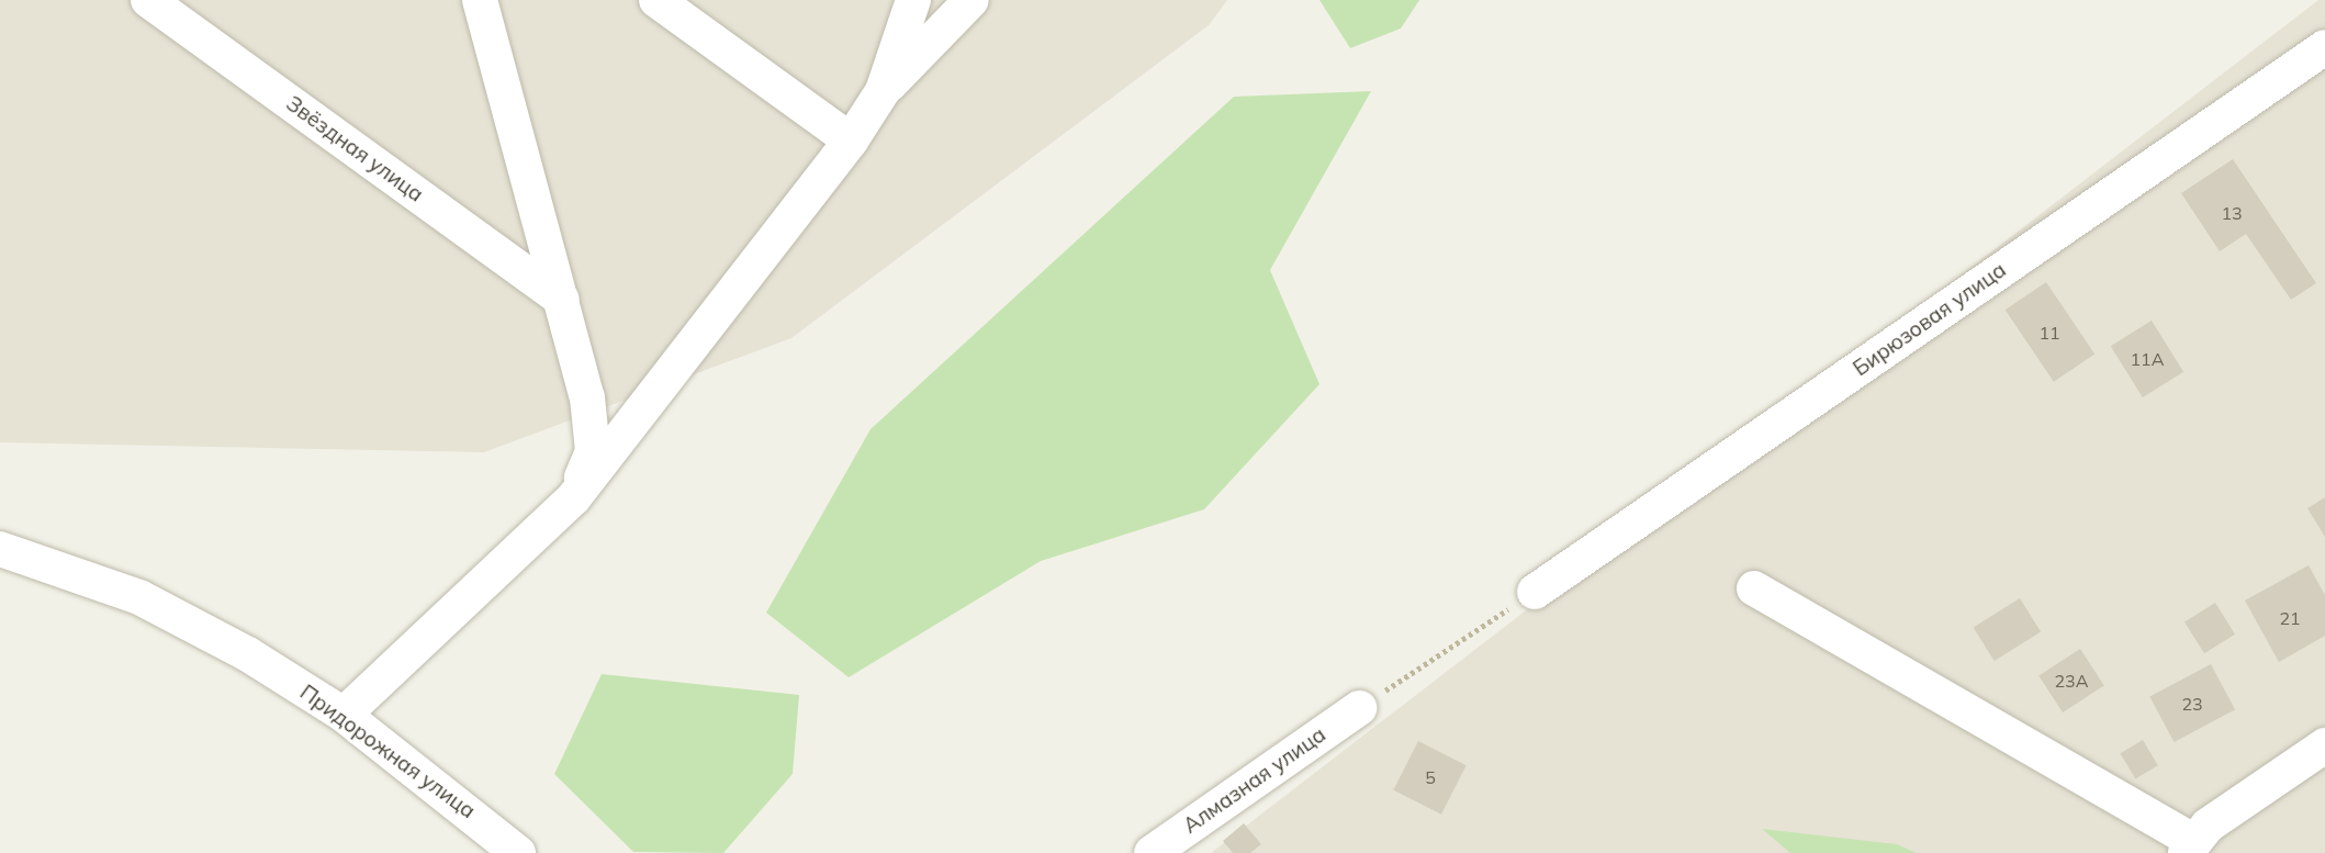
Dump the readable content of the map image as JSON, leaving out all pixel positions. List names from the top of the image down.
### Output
{
  "streets": {
    "street": [
      "Звёздная улица",
      "Бирюзовая улица",
      "Придорожная улица",
      "Алмазная улица"
    ]
  },
  "house_numbers": [
    "13",
    "11",
    "11А",
    "21",
    "23А",
    "23",
    "5"
  ]
}
